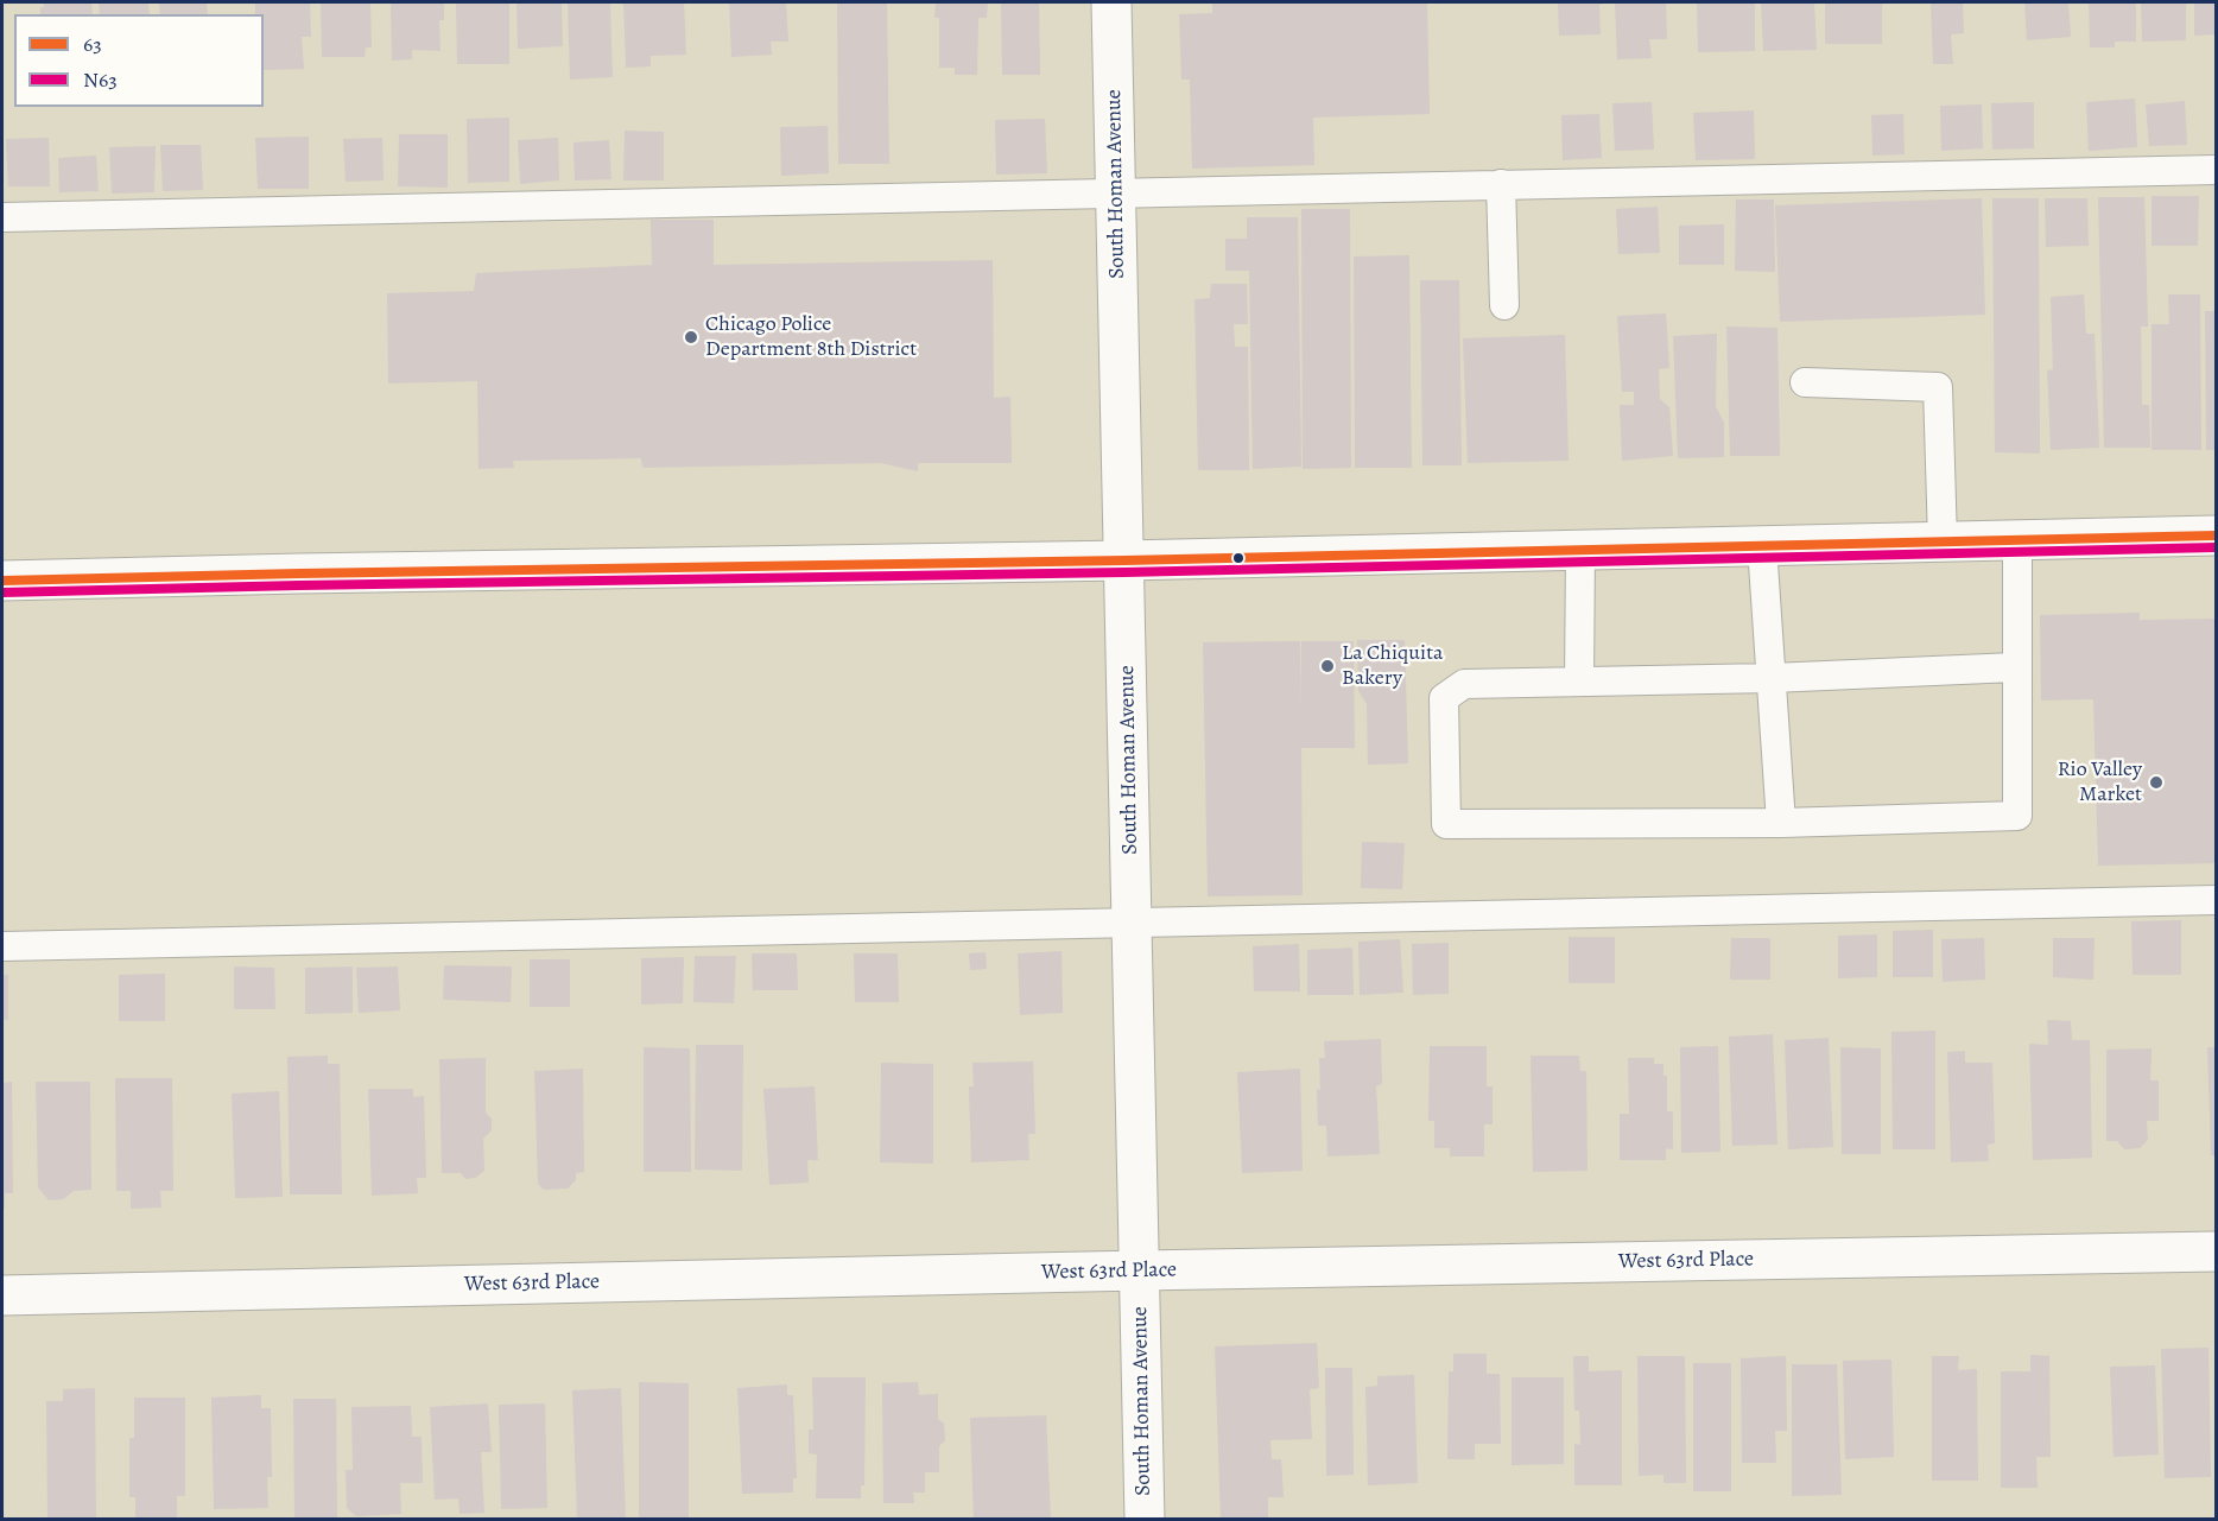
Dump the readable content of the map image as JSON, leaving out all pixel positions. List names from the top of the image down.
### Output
{
  "streets": {
    "street": ["South Homan Avenue", "West 63rd Place"]
  },
  "crossings": [
    ["South Homan Avenue", "West 63rd Place"]
  ],
  "places": ["Chicago Police Department 8th District", "La Chiquita Bakery", "Rio Valley Market"],
  "lines": ["transit line 63", "transit line N63"],
  "legend": ["63", "N63"]
}
